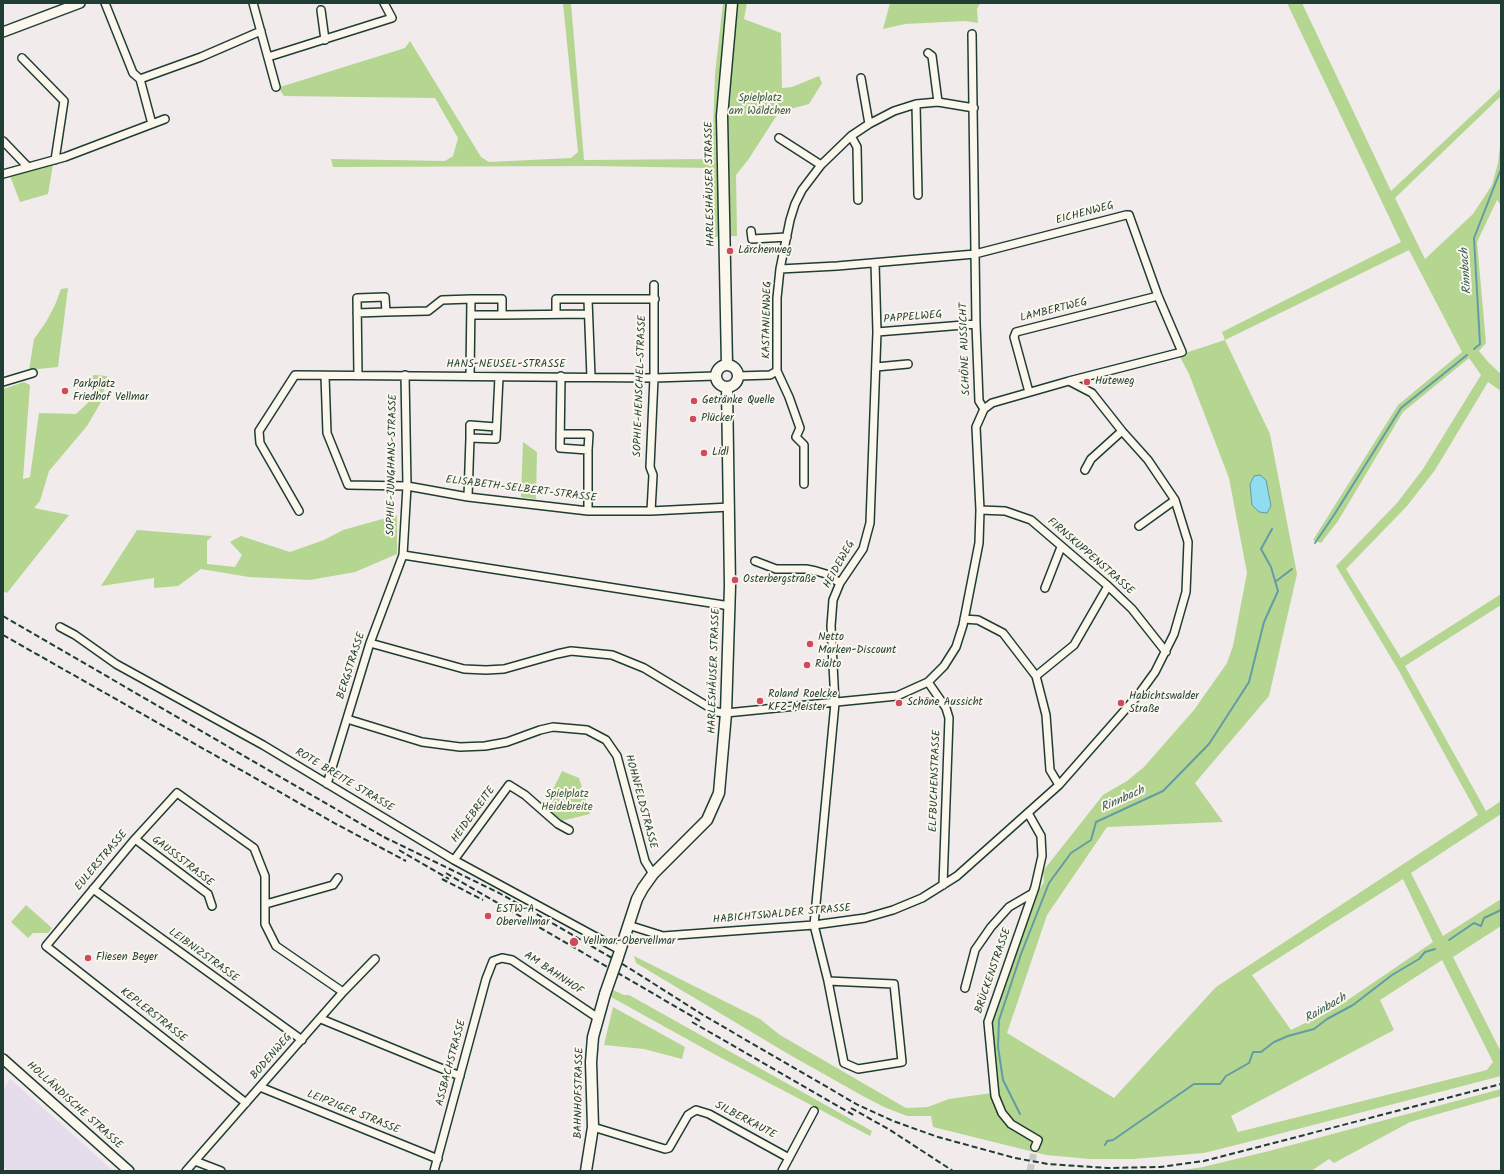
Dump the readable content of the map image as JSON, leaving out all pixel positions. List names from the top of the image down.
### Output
{
  "streets": {
    "main road": ["HARLESHÄUSER STRASSE", "BAHNHOFSTRASSE"],
    "street": [
      "EICHENWEG",
      "LAMBERTWEG",
      "PAPPELWEG",
      "KASTANIENWEG",
      "SCHÖNE AUSSICHT",
      "HANS-NEUSEL-STRASSE",
      "SOPHIE-HENSCHEL-STRASSE",
      "SOPHIE-JUNGHANS-STRASSE",
      "ELISABETH-SELBERT-STRASSE",
      "FIRNSKUPPENSTRASSE",
      "HEIDEWEG",
      "BERGSTRASSE",
      "ROTE BREITE STRASSE",
      "ELFBUCHENSTRASSE",
      "HOHNFELDSTRASSE",
      "HEIDEBREITE",
      "EULERSTRASSE",
      "GAUSSSTRASSE",
      "HABICHTSWALDER STRASSE",
      "LEIBNIZSTRASSE",
      "BRÜCKENSTRASSE",
      "AM BAHNHOF",
      "KEPLERSTRASSE",
      "BODENWEG",
      "ASSBACHSTRASSE",
      "HOLLÄNDISCHE STRASSE",
      "LEIPZIGER STRASSE",
      "SILBERKAUTE"
    ]
  },
  "crossings": [
    ["HARLESHÄUSER STRASSE", "KASTANIENWEG"],
    ["HARLESHÄUSER STRASSE", "HANS-NEUSEL-STRASSE"],
    ["HARLESHÄUSER STRASSE", "ELISABETH-SELBERT-STRASSE"],
    ["HARLESHÄUSER STRASSE", "HOHNFELDSTRASSE"],
    ["HARLESHÄUSER STRASSE", "HABICHTSWALDER STRASSE"],
    ["HARLESHÄUSER STRASSE", "BAHNHOFSTRASSE"],
    ["EICHENWEG", "LAMBERTWEG"],
    ["EICHENWEG", "SCHÖNE AUSSICHT"],
    ["EICHENWEG", "HABICHTSWALDER STRASSE"],
    ["PAPPELWEG", "SCHÖNE AUSSICHT"],
    ["PAPPELWEG", "HEIDEWEG"],
    ["KASTANIENWEG", "SCHÖNE AUSSICHT"],
    ["KASTANIENWEG", "HANS-NEUSEL-STRASSE"],
    ["KASTANIENWEG", "HEIDEWEG"],
    ["HANS-NEUSEL-STRASSE", "SOPHIE-HENSCHEL-STRASSE"],
    ["HANS-NEUSEL-STRASSE", "SOPHIE-JUNGHANS-STRASSE"],
    ["HANS-NEUSEL-STRASSE", "ELISABETH-SELBERT-STRASSE"],
    ["SOPHIE-HENSCHEL-STRASSE", "ELISABETH-SELBERT-STRASSE"],
    ["SOPHIE-JUNGHANS-STRASSE", "ELISABETH-SELBERT-STRASSE"],
    ["SOPHIE-JUNGHANS-STRASSE", "BERGSTRASSE"],
    ["FIRNSKUPPENSTRASSE", "HABICHTSWALDER STRASSE"],
    ["HEIDEWEG", "HABICHTSWALDER STRASSE"],
    ["BERGSTRASSE", "ROTE BREITE STRASSE"],
    ["BERGSTRASSE", "HOHNFELDSTRASSE"],
    ["ROTE BREITE STRASSE", "HEIDEBREITE"],
    ["ROTE BREITE STRASSE", "BAHNHOFSTRASSE"],
    ["ELFBUCHENSTRASSE", "HABICHTSWALDER STRASSE"],
    ["EULERSTRASSE", "GAUSSSTRASSE"],
    ["EULERSTRASSE", "LEIBNIZSTRASSE"],
    ["EULERSTRASSE", "KEPLERSTRASSE"],
    ["HABICHTSWALDER STRASSE", "BRÜCKENSTRASSE"],
    ["HABICHTSWALDER STRASSE", "BAHNHOFSTRASSE"],
    ["LEIBNIZSTRASSE", "BODENWEG"],
    ["AM BAHNHOF", "ASSBACHSTRASSE"],
    ["AM BAHNHOF", "BAHNHOFSTRASSE"],
    ["KEPLERSTRASSE", "BODENWEG"],
    ["BODENWEG", "LEIPZIGER STRASSE"],
    ["ASSBACHSTRASSE", "LEIPZIGER STRASSE"],
    ["BAHNHOFSTRASSE", "SILBERKAUTE"]
  ],
  "water": ["Rinnbach", "Rainbach"],
  "parks": ["Spielplatz am Wäldchen", "Spielplatz Heidebreite"],
  "places": [
    "Lärchenweg",
    "Huteweg",
    "Parkplatz Friedhof Vellmar",
    "Getränke Quelle",
    "Plücker",
    "Lidl",
    "Osterbergstraße",
    "Netto Marken-Discount",
    "Rialto",
    "Roland Roelcke KFZ-Meister",
    "Schöne Aussicht",
    "Habichtswalder Straße",
    "ESTW-A Obervellmar",
    "Vellmar-Obervellmar",
    "Fliesen Beyer"
  ]
}
